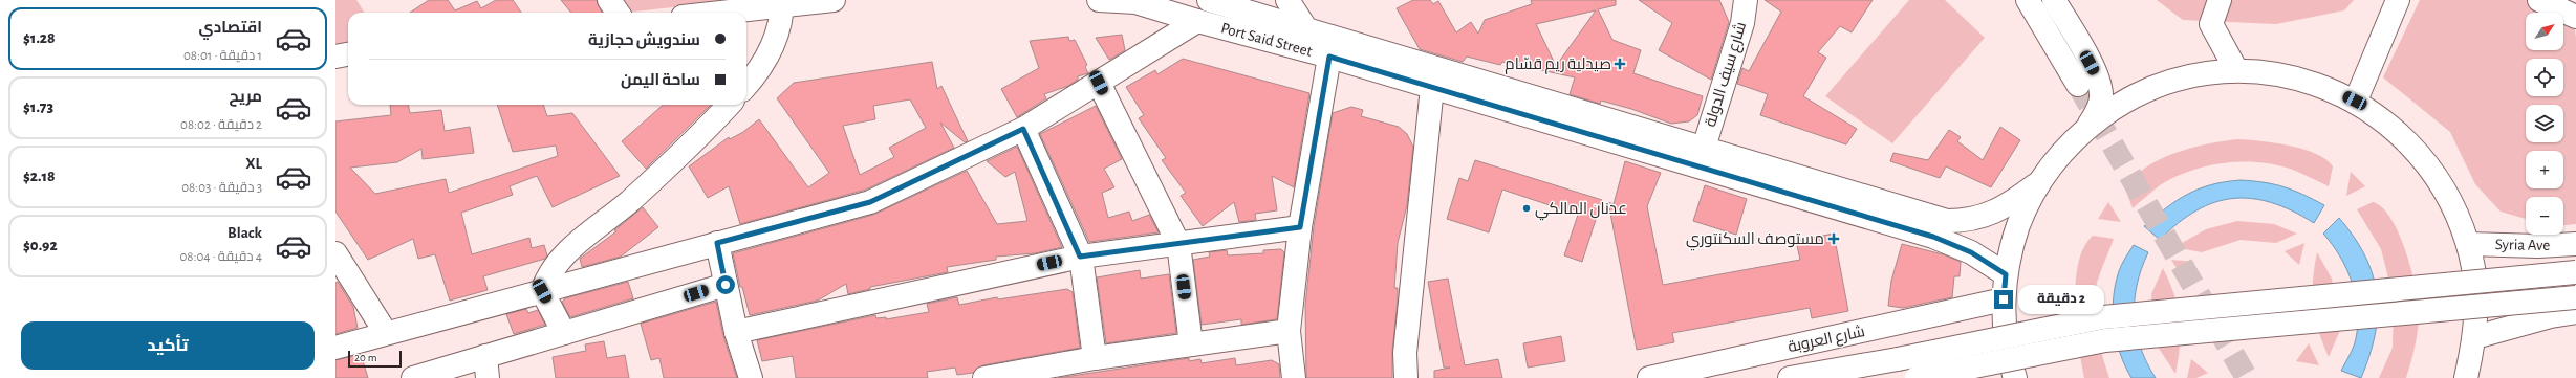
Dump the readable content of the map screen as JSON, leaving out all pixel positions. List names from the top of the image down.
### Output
{
  "streets": {
    "main road": [
      "Port Said Street",
      "شارع سيف الدولة",
      "Syria Ave",
      "شارع العروبة"
    ]
  },
  "places": {
    "health": ["صيدلية ريم قسّام", "مستوصف السكنتوري"],
    "other": ["عدنان المالكي"]
  },
  "scale_bar": "20 m",
  "north": "top right",
  "page": {
    "list": [
      {
        "name": "اقتصادي",
        "note": "1 دقيقة · 08:01",
        "value": "$1.28"
      },
      {
        "name": "مريح",
        "note": "2 دقيقة · 08:02",
        "value": "$1.73"
      },
      {
        "name": "XL",
        "note": "3 دقيقة · 08:03",
        "value": "$2.18"
      },
      {
        "name": "Black",
        "note": "4 دقيقة · 08:04",
        "value": "$0.92"
      }
    ],
    "map_buttons": ["+", "−"],
    "banner": ["سندويش حجازية", "ساحة اليمن"],
    "bubble": "2 دقيقة",
    "buttons": "تأكيد",
    "scale": "20 m"
  }
}
